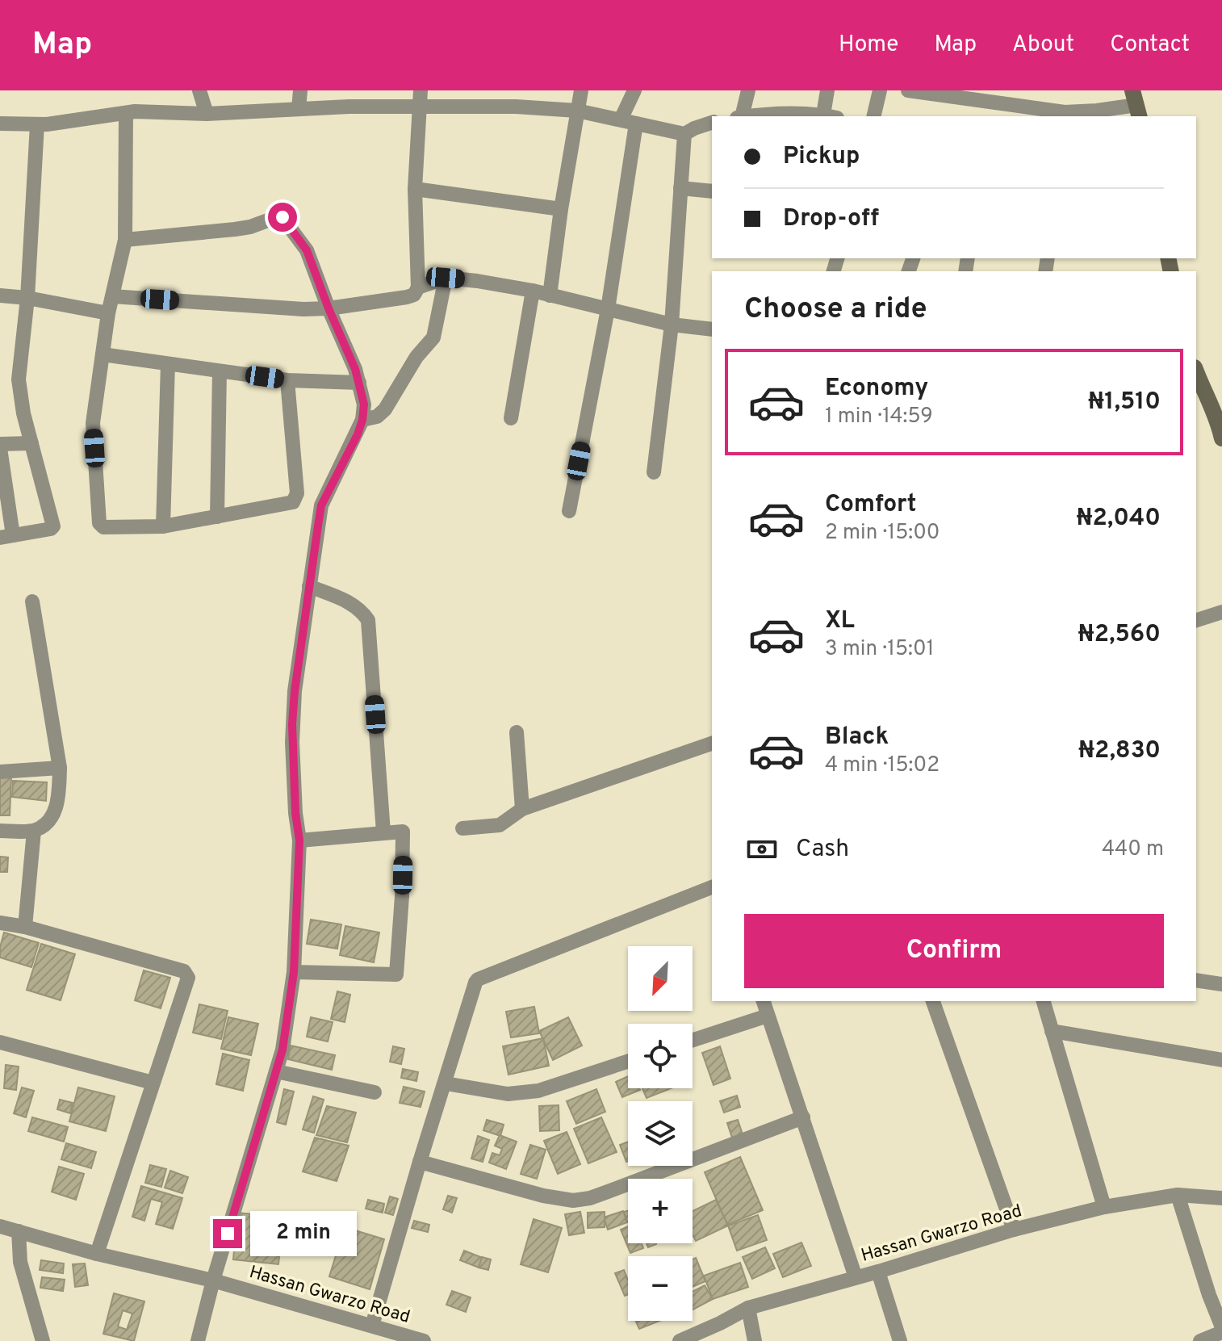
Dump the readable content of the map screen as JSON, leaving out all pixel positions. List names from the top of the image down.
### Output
{
  "streets": {
    "street": ["Hassan Gwarzo Road"]
  },
  "north": "bottom left",
  "page": {
    "header": "Map",
    "nav": [
      "Home",
      "Map",
      "About",
      "Contact"
    ],
    "banner": ["Pickup", "Drop-off"],
    "heading": "Choose a ride",
    "list": [
      {
        "name": "Economy",
        "note": "1 min · 14:59",
        "value": "₦1,510"
      },
      {
        "name": "Comfort",
        "note": "2 min · 15:00",
        "value": "₦2,040"
      },
      {
        "name": "XL",
        "note": "3 min · 15:01",
        "value": "₦2,560"
      },
      {
        "name": "Black",
        "note": "4 min · 15:02",
        "value": "₦2,830"
      }
    ],
    "pay": ["Cash", "440 m"],
    "buttons": "Confirm",
    "map_buttons": ["+", "−"],
    "bubble": "2 min"
  }
}
